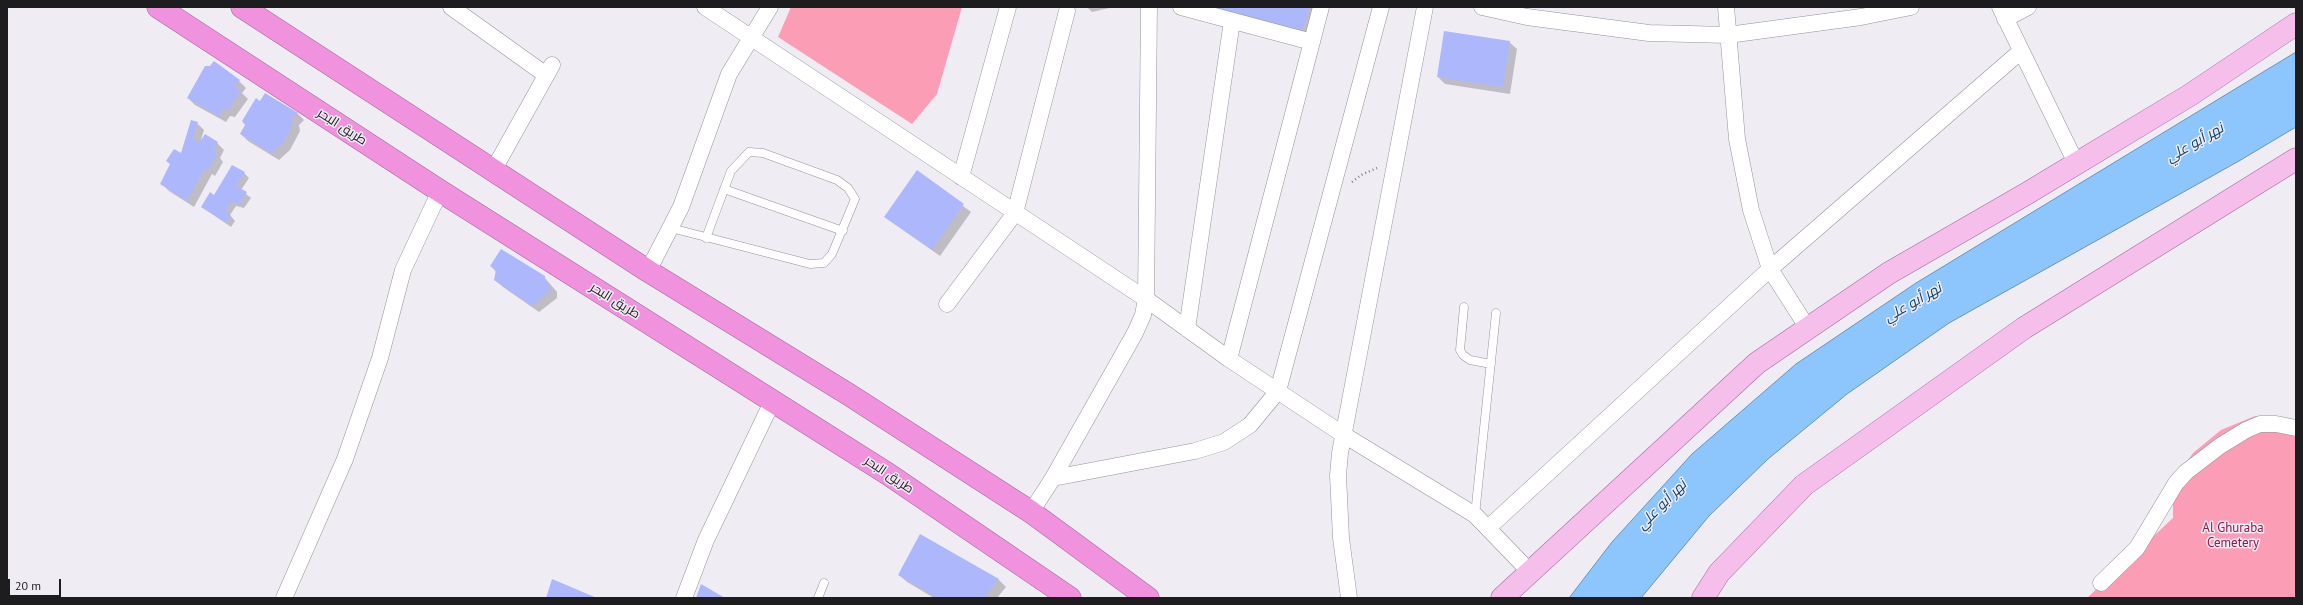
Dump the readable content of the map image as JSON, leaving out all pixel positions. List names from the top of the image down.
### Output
{
  "streets": {
    "highway": ["طريق البحر"]
  },
  "water": ["نهر أبو علي"],
  "parks": ["Al Ghuraba Cemetery"],
  "scale_bar": "20 m"
}
